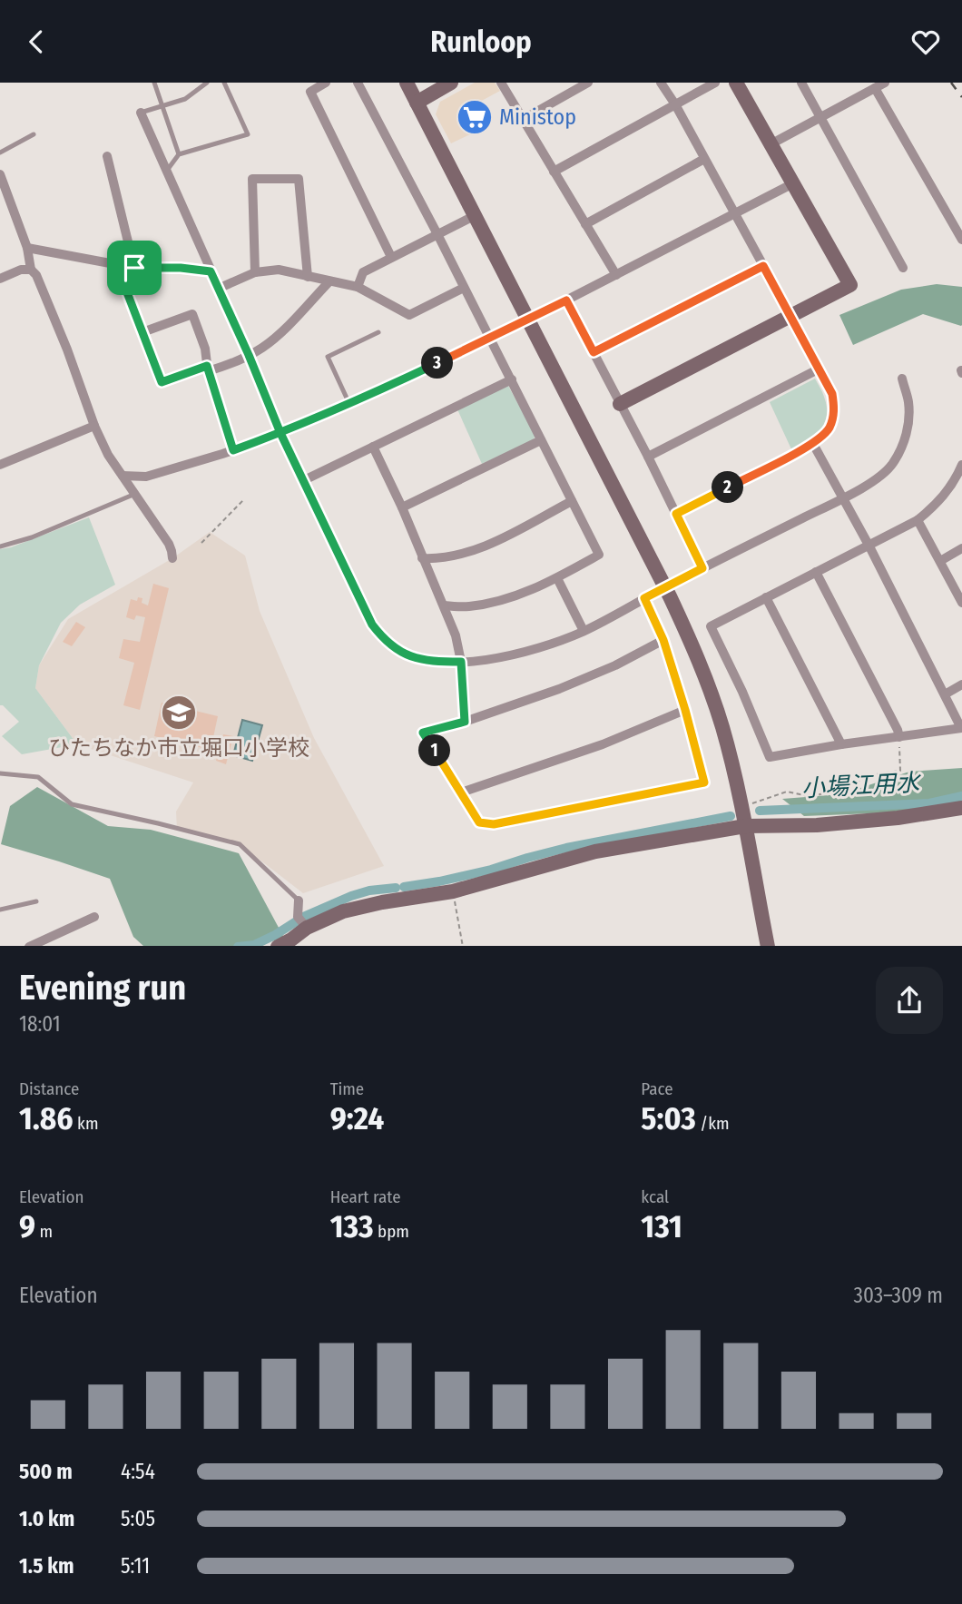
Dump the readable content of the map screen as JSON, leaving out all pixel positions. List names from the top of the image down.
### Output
{
  "water": ["小場江用水"],
  "places": {
    "supermarket": ["Ministop"],
    "school or university": ["ひたちなか市立堀口小学校"]
  },
  "page": {
    "header": "Runloop",
    "pins": ["3", "2", "1"],
    "heading": ["Evening run", "18:01"],
    "stats": [
      ["Distance", "1.86 km"],
      ["Time", "9:24"],
      ["Pace", "5:03 /km"],
      ["Elevation", "9 m"],
      ["Heart rate", "133 bpm"],
      ["kcal", "131"]
    ],
    "chart": ["Elevation", "303–309 m"],
    "list": [
      {
        "name": "500 m",
        "note": "4:54"
      },
      {
        "name": "1.0 km",
        "note": "5:05"
      },
      {
        "name": "1.5 km",
        "note": "5:11"
      }
    ]
  }
}
